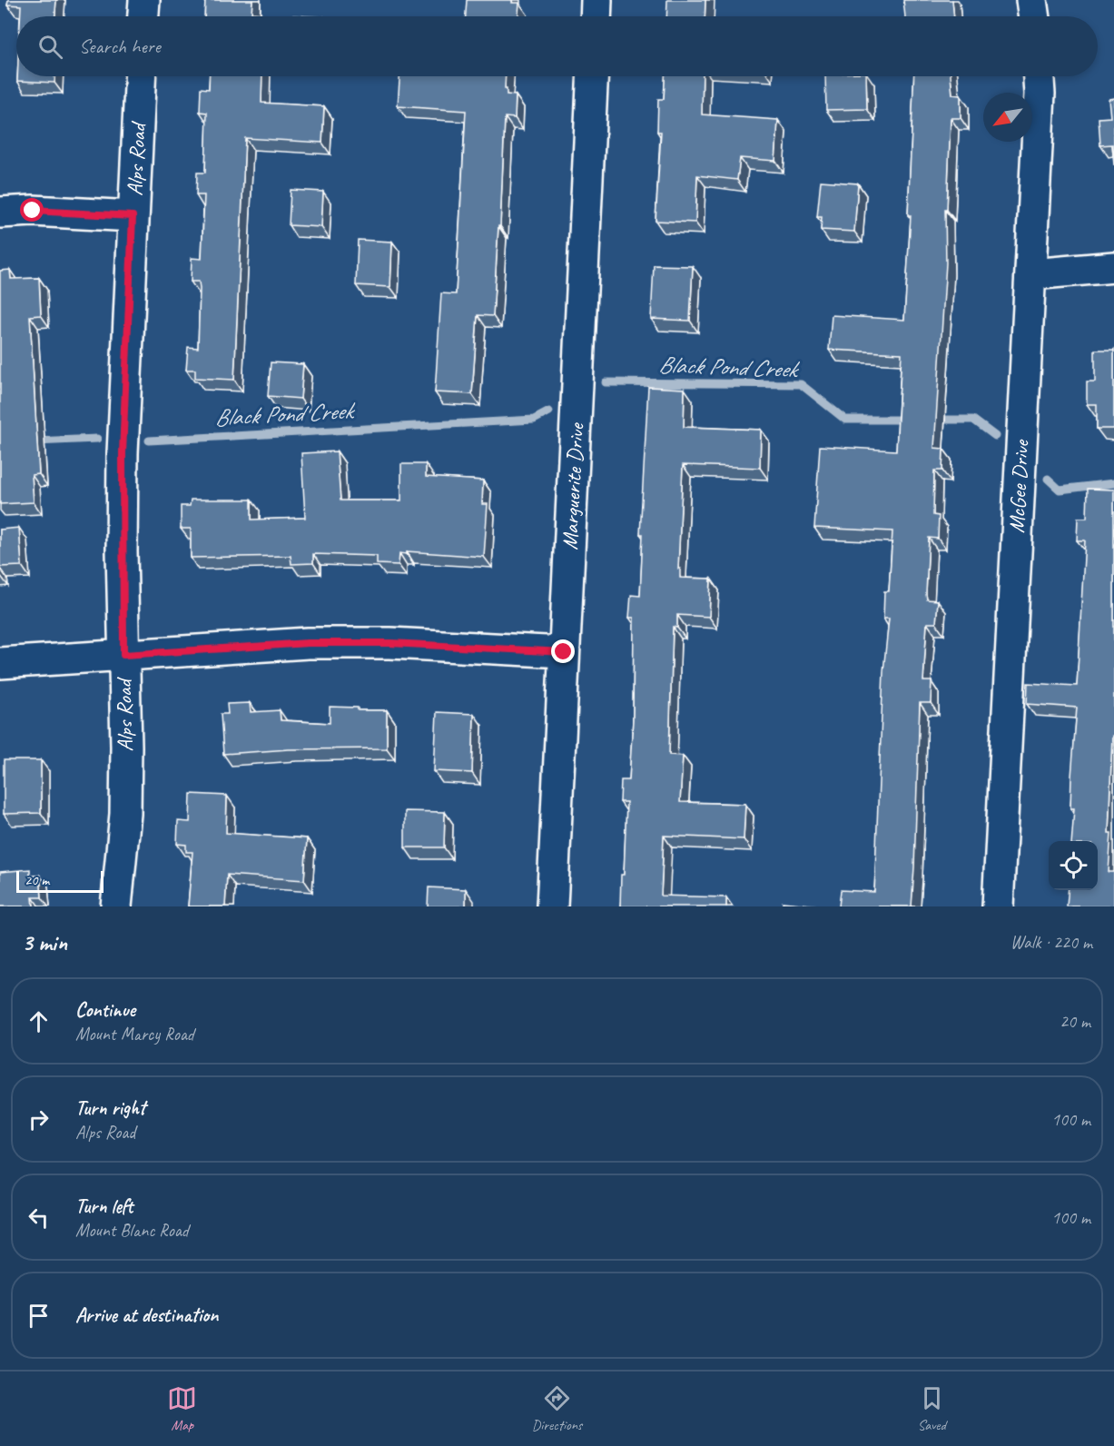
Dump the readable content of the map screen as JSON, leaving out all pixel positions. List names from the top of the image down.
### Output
{
  "streets": {
    "street": ["Alps Road", "Marguerite Drive", "McGee Drive"]
  },
  "water": ["Black Pond Creek"],
  "scale_bar": "20 m",
  "north": "bottom left",
  "page": {
    "search": "Search here",
    "scale": "20 m",
    "heading": ["3 min", "Walk · 220 m"],
    "list": [
      ["Continue", "Mount Marcy Road", "20 m"],
      ["Turn right", "Alps Road", "100 m"],
      ["Turn left", "Mount Blanc Road", "100 m"],
      "Arrive at destination"
    ],
    "nav": ["Map", "Directions", "Saved"]
  }
}
